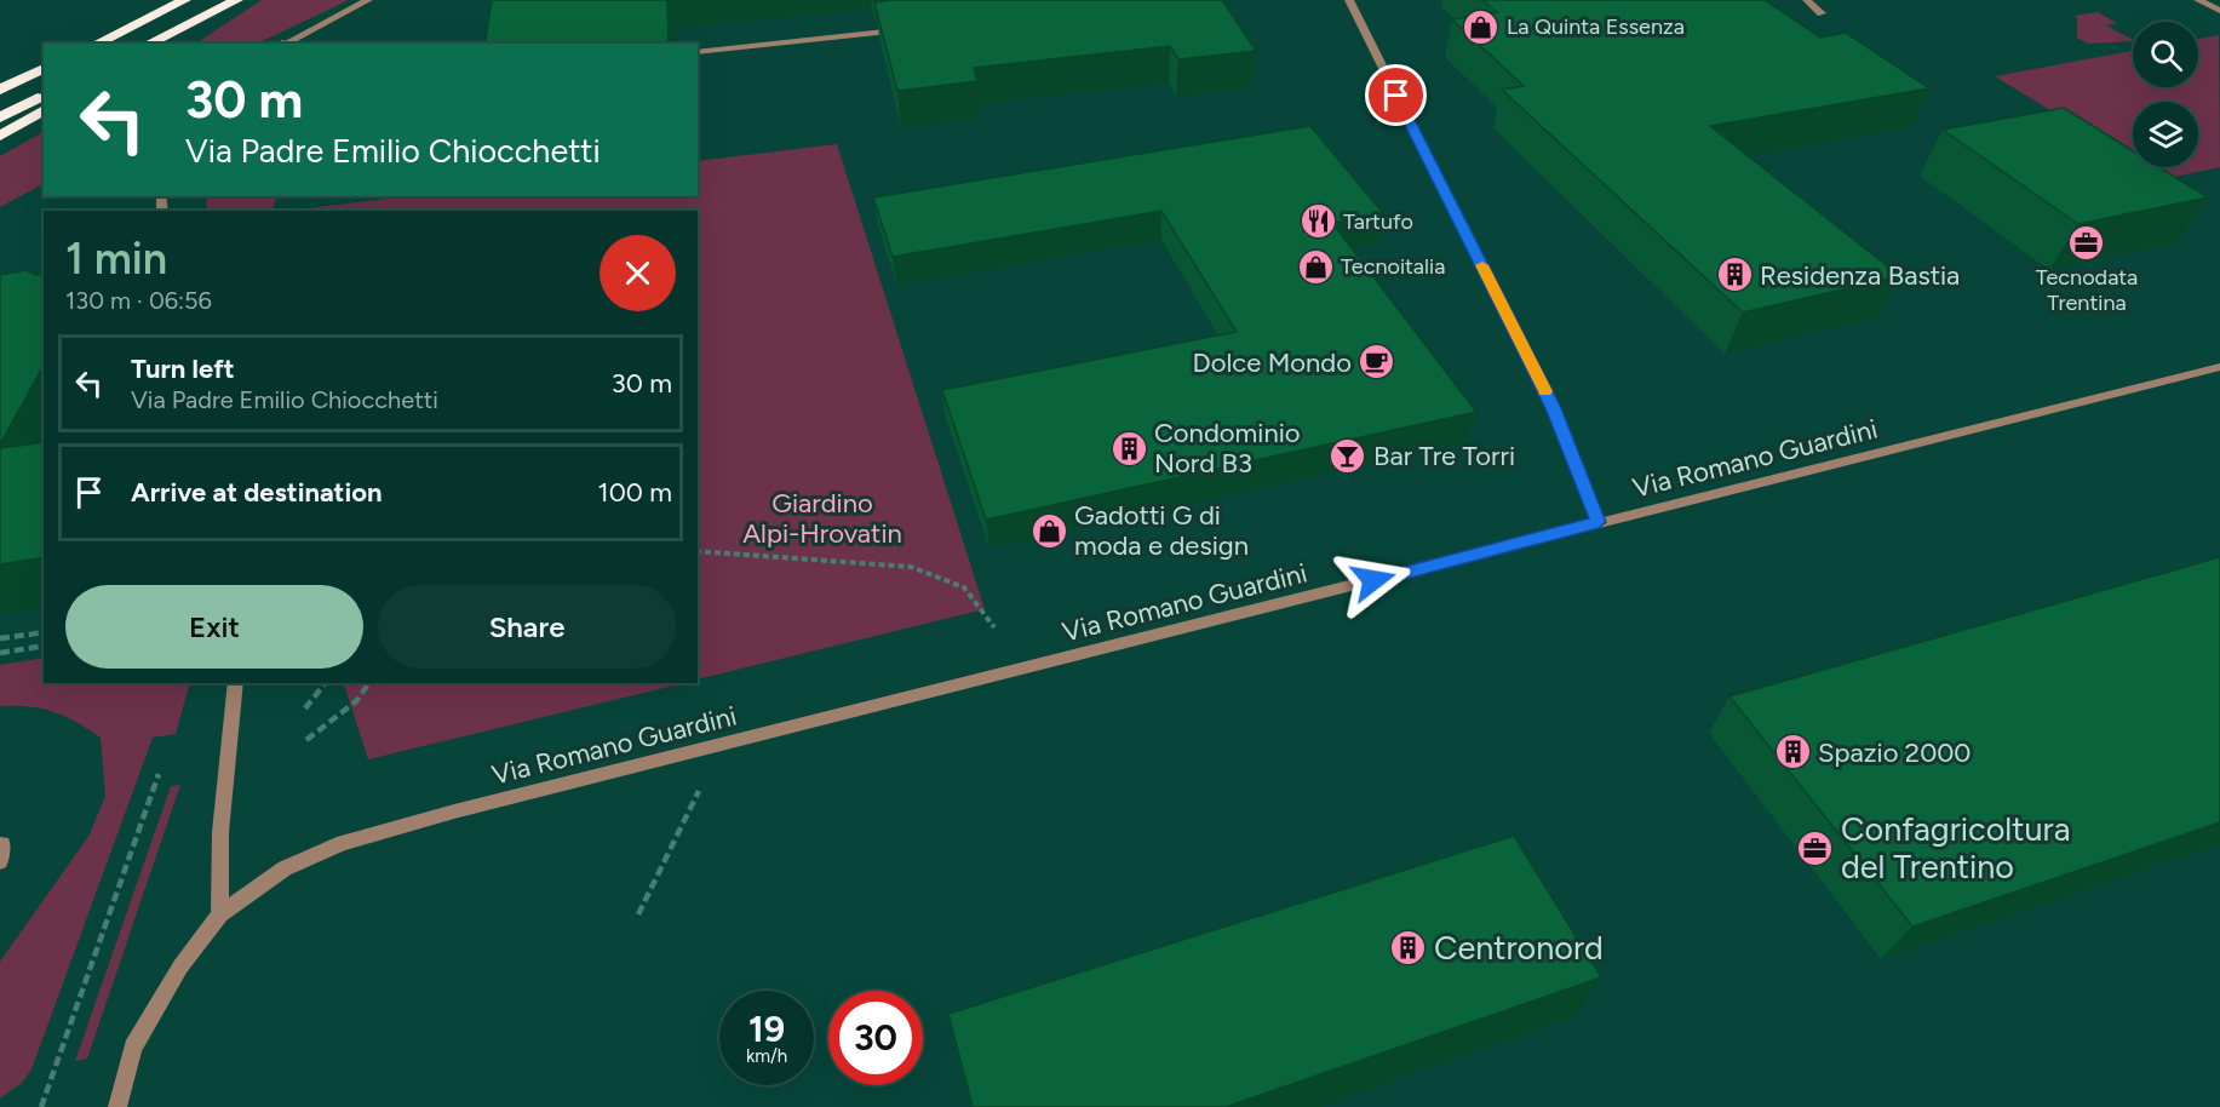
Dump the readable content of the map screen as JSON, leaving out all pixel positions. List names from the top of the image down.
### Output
{
  "streets": {
    "street": ["Via Romano Guardini"]
  },
  "parks": ["Giardino Alpi-Hrovatin"],
  "places": {
    "shop": ["La Quinta Essenza", "Tecnoitalia", "Gadotti G di moda e design"],
    "restaurant": ["Tartufo"],
    "office": ["Tecnodata Trentina", "Confagricoltura del Trentino"],
    "building": [
      "Residenza Bastia",
      "Condominio Nord B3",
      "Spazio 2000",
      "Centronord"
    ],
    "cafe": ["Dolce Mondo"],
    "bar": ["Bar Tre Torri"]
  },
  "page": {
    "turn": ["30 m", "Via Padre Emilio Chiocchetti"],
    "heading": ["1 min", "130 m · 06:56"],
    "list": [
      {
        "name": "Turn left",
        "note": "Via Padre Emilio Chiocchetti",
        "value": "30 m"
      },
      {
        "name": "Arrive at destination",
        "value": "100 m"
      }
    ],
    "buttons": ["Exit", "Share"],
    "speed": "19 km/h",
    "limit": "30"
  }
}
